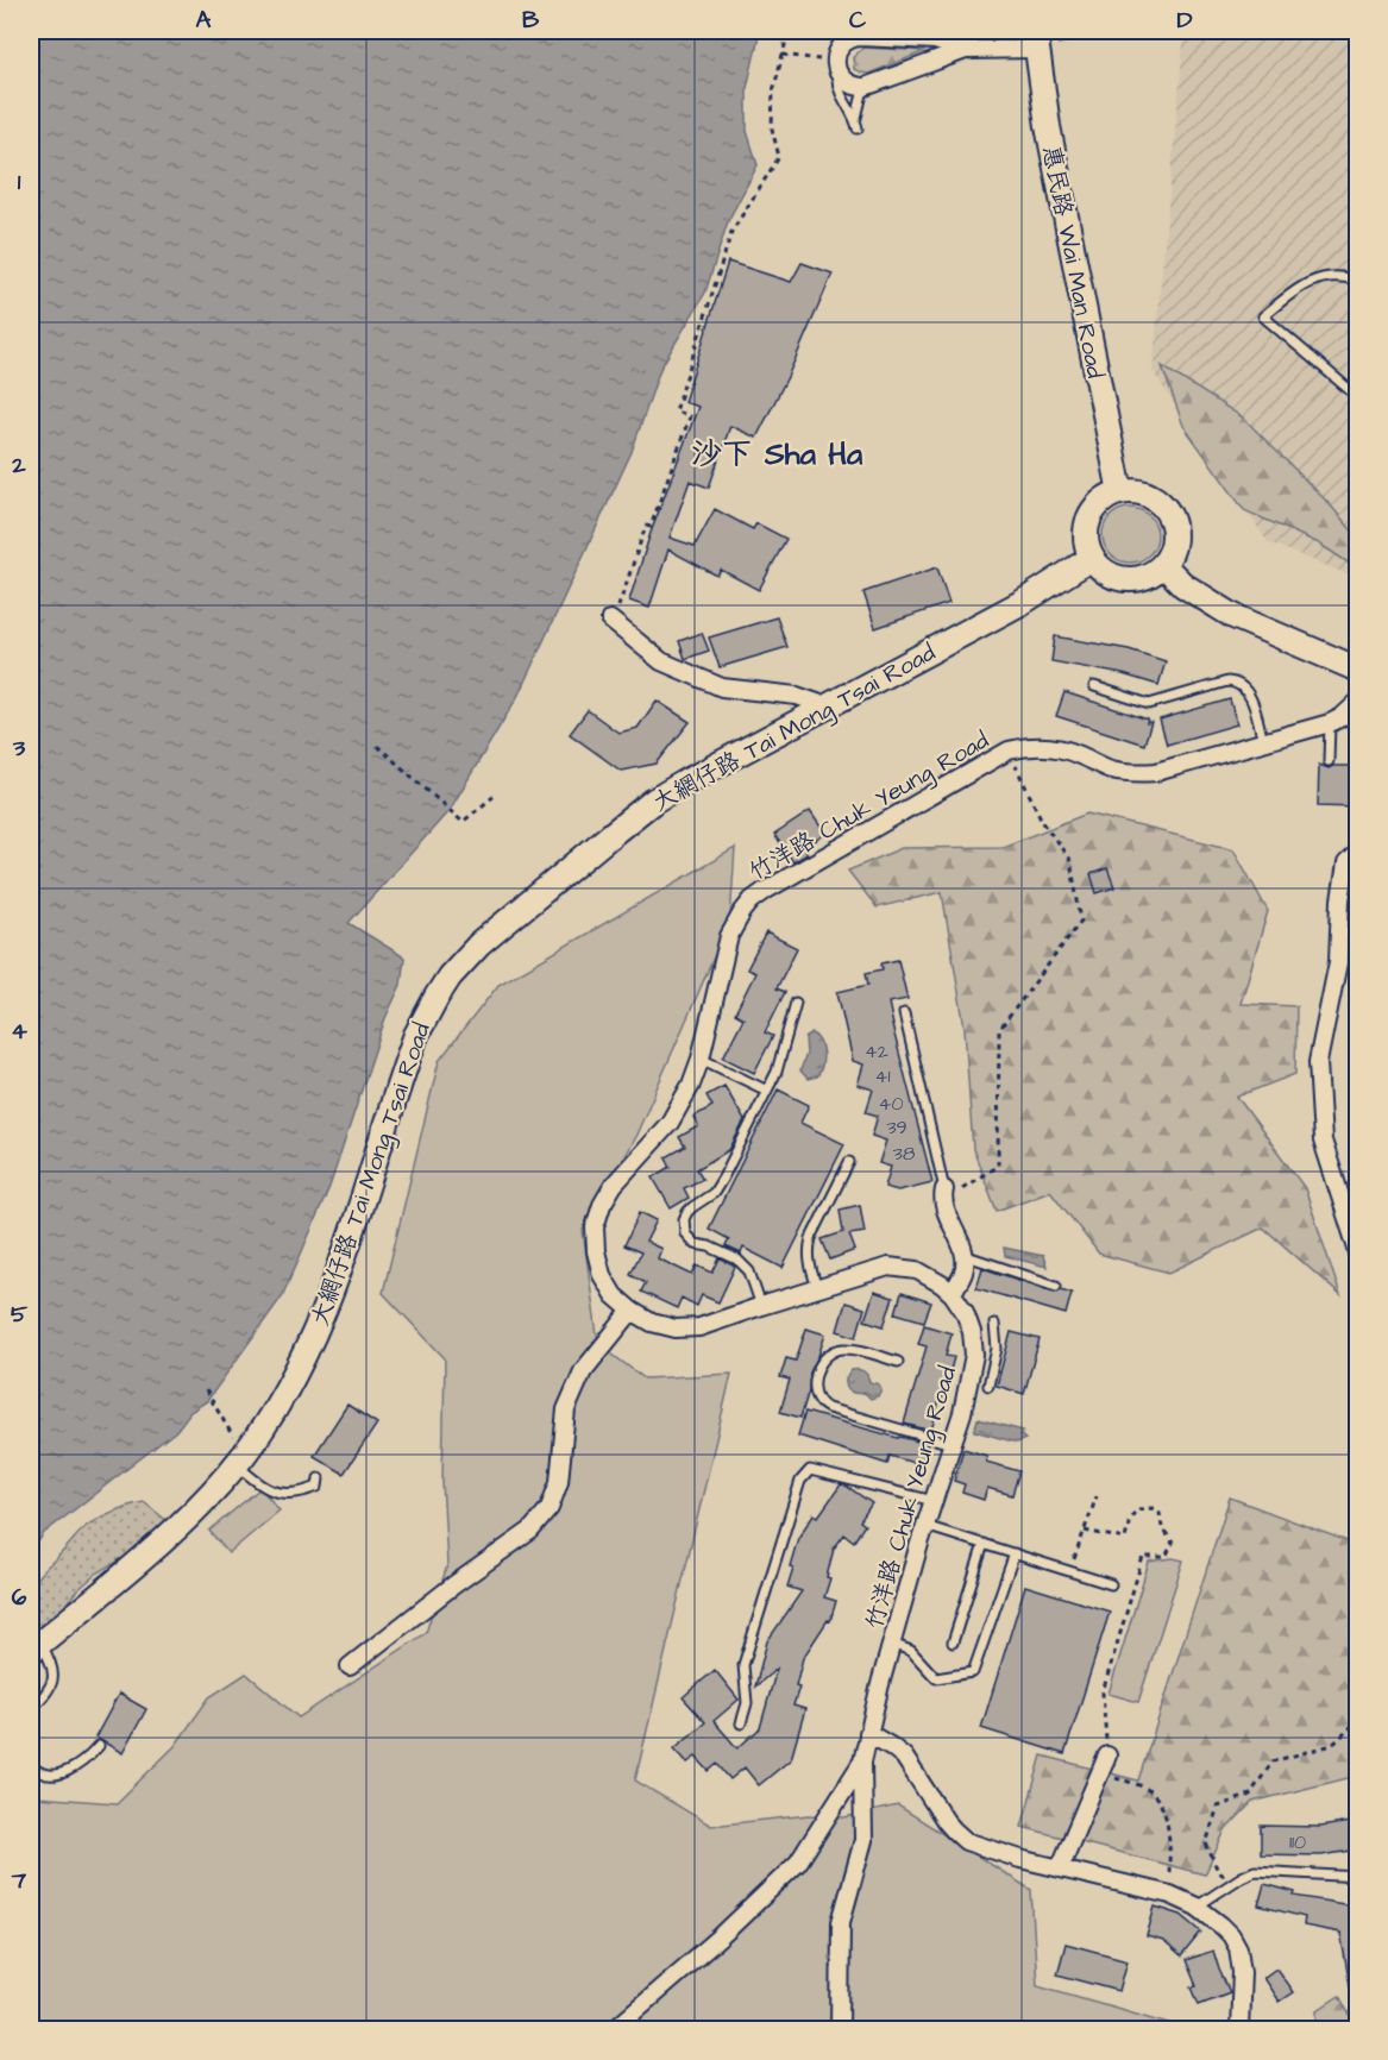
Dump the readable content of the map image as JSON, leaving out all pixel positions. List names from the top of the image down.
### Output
{
  "streets": {
    "main road": ["惠民路 Wai Man Road", "大網仔路 Tai Mong Tsai Road"],
    "street": ["竹洋路 Chuk Yeung Road"]
  },
  "crossings": [
    ["惠民路 Wai Man Road", "大網仔路 Tai Mong Tsai Road"]
  ],
  "districts": ["沙下 Sha Ha"],
  "house_numbers": [
    "42",
    "41",
    "40",
    "39",
    "38",
    "110"
  ],
  "grid": {
    "columns": [
      "A",
      "B",
      "C",
      "D"
    ],
    "rows": [
      "1",
      "2",
      "3",
      "4",
      "5",
      "6",
      "7"
    ]
  }
}
